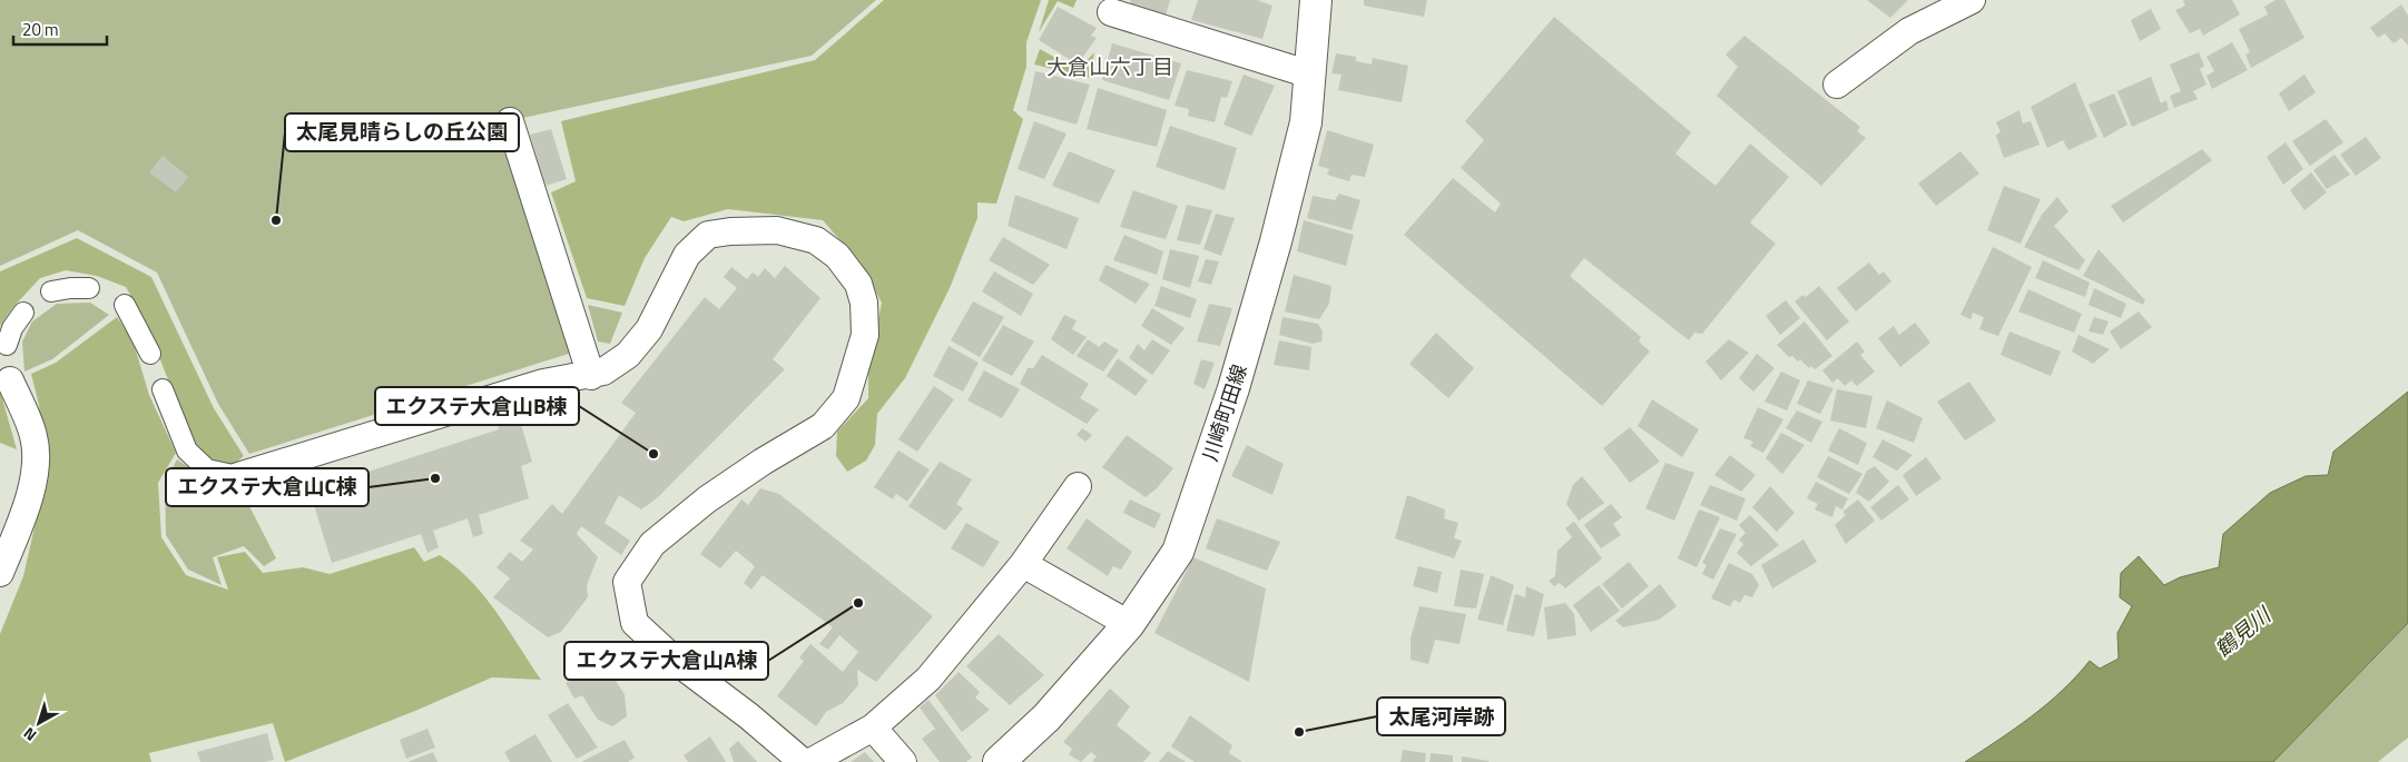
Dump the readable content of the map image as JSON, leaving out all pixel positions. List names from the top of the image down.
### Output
{
  "streets": {
    "main road": ["川崎町田線"]
  },
  "districts": ["大倉山六丁目"],
  "water": ["鶴見川"],
  "places": [
    "太尾見晴らしの丘公園",
    "エクステ大倉山B棟",
    "エクステ大倉山C棟",
    "エクステ大倉山A棟",
    "太尾河岸跡"
  ],
  "scale_bar": "20 m",
  "north": "bottom left"
}
